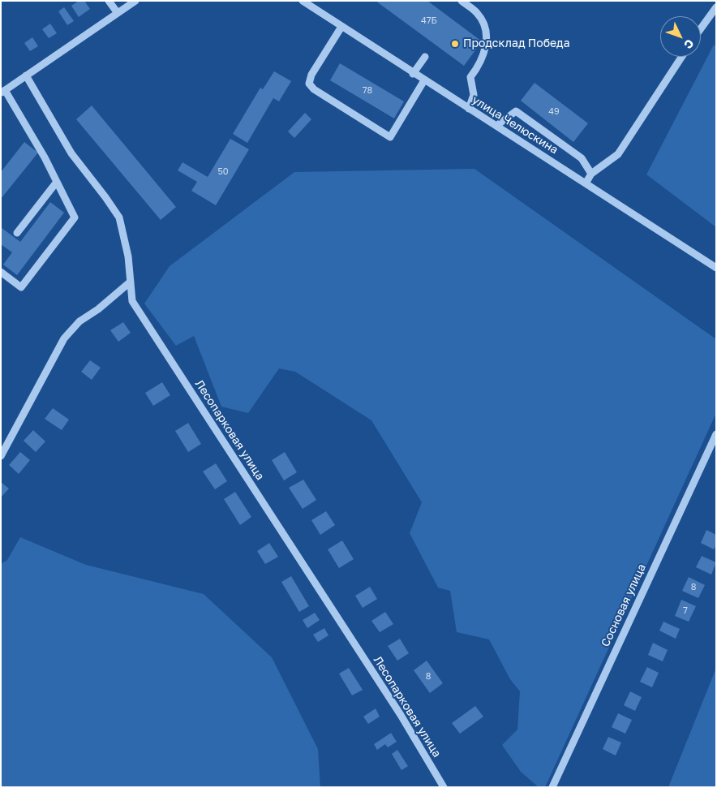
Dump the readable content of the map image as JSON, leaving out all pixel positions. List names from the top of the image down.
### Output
{
  "streets": {
    "street": ["улица Челюскина", "Лесопарковая улица", "Сосновая улица"]
  },
  "places": ["Продсклад Победа"],
  "house_numbers": [
    "47Б",
    "78",
    "49",
    "50",
    "8",
    "7",
    "8"
  ],
  "north": "bottom right"
}
